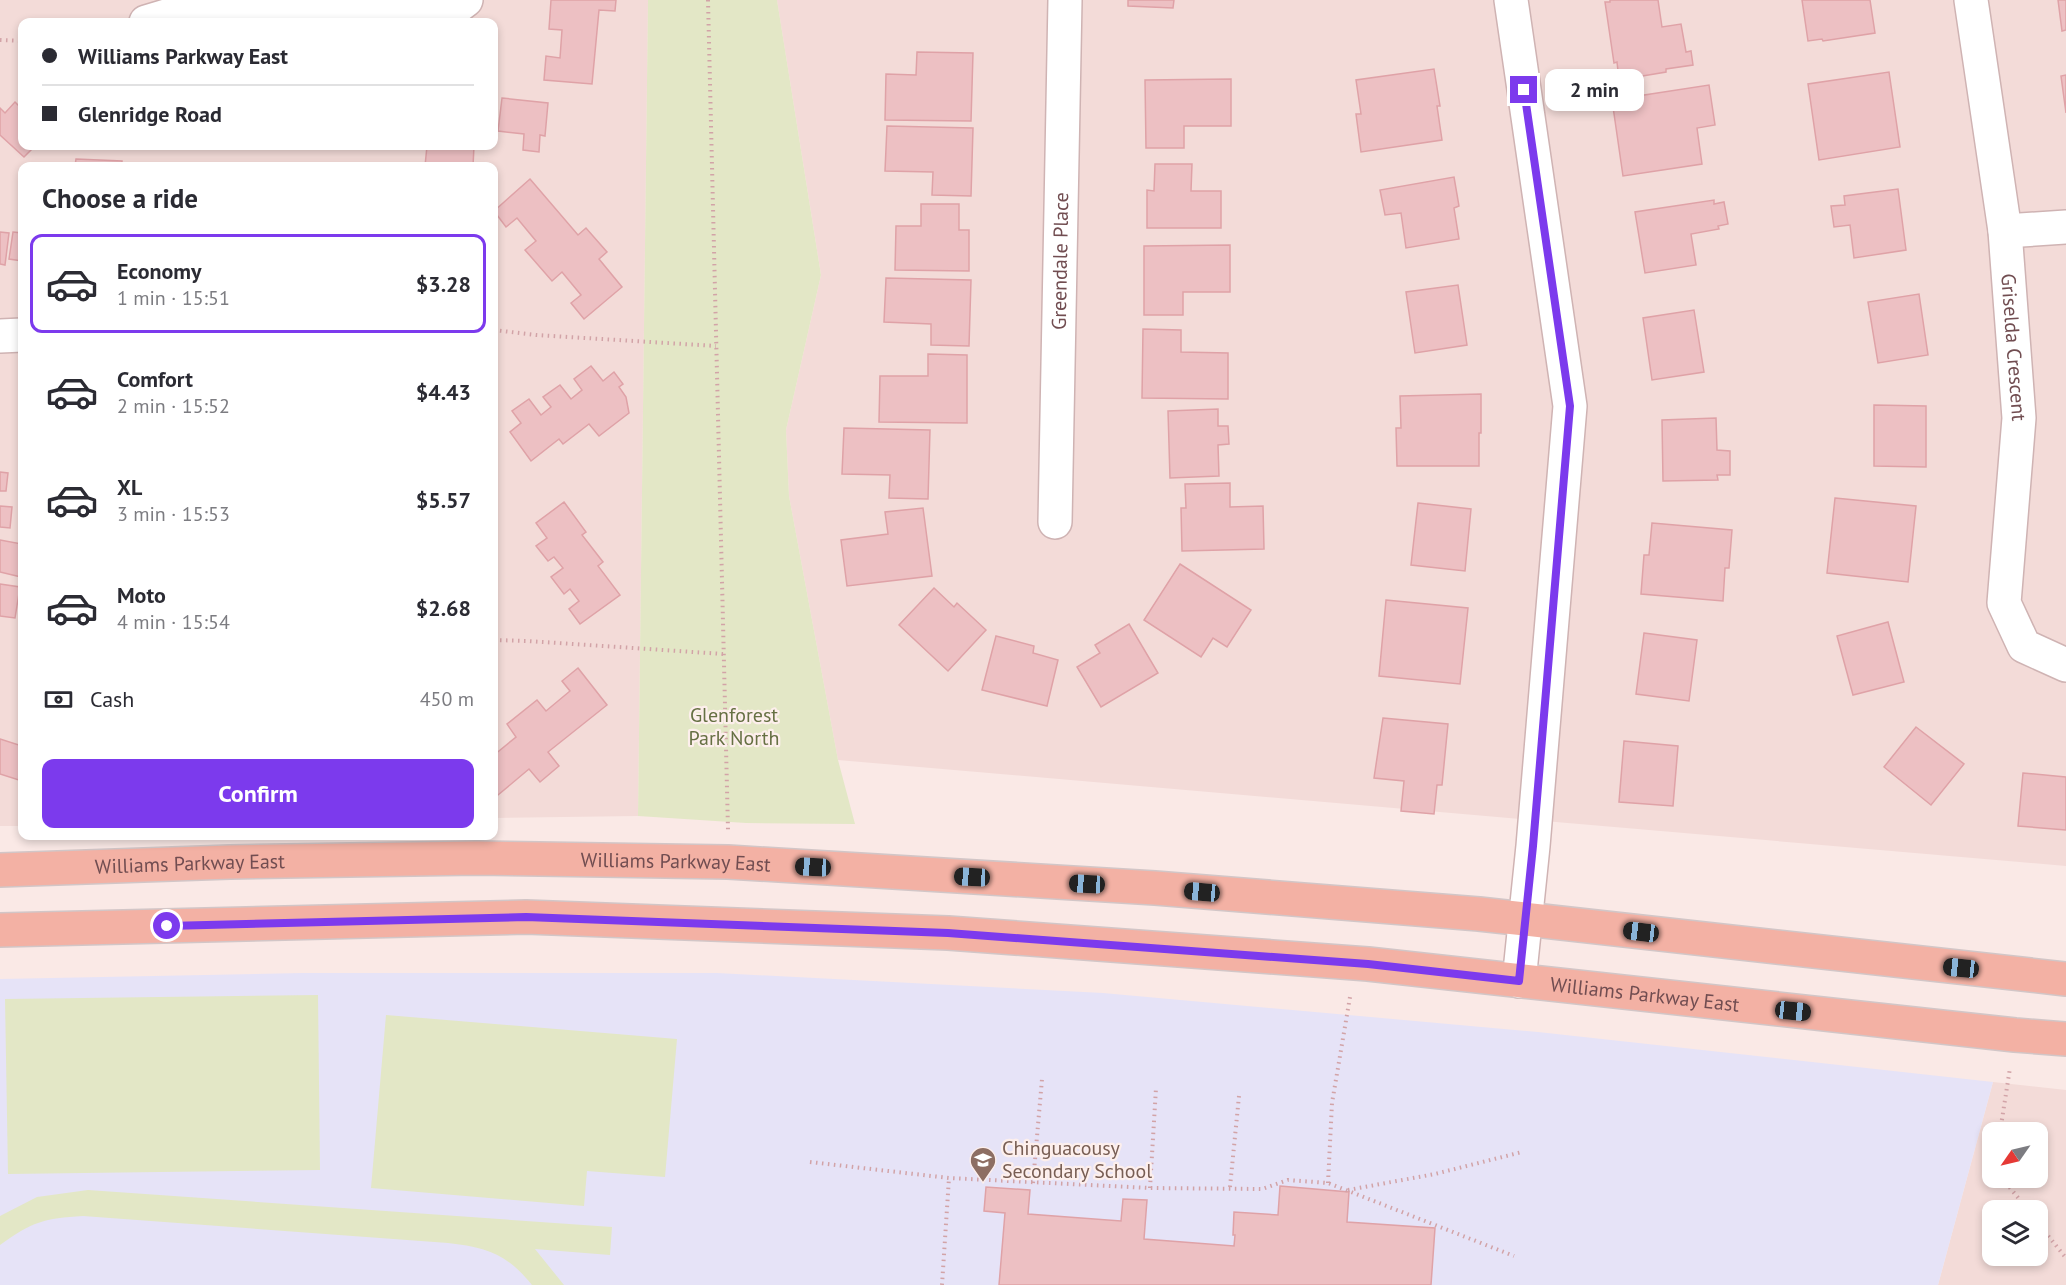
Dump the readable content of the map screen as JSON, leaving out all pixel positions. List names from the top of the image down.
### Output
{
  "streets": {
    "main road": ["Williams Parkway East"],
    "street": ["Greendale Place", "Griselda Crescent"]
  },
  "parks": ["Glenforest Park North"],
  "places": {
    "school or university": ["Chinguacousy Secondary School"]
  },
  "north": "bottom left",
  "page": {
    "banner": ["Williams Parkway East", "Glenridge Road"],
    "bubble": "2 min",
    "heading": "Choose a ride",
    "list": [
      {
        "name": "Economy",
        "note": "1 min · 15:51",
        "value": "$3.28"
      },
      {
        "name": "Comfort",
        "note": "2 min · 15:52",
        "value": "$4.43"
      },
      {
        "name": "XL",
        "note": "3 min · 15:53",
        "value": "$5.57"
      },
      {
        "name": "Moto",
        "note": "4 min · 15:54",
        "value": "$2.68"
      }
    ],
    "pay": ["Cash", "450 m"],
    "buttons": "Confirm"
  }
}
